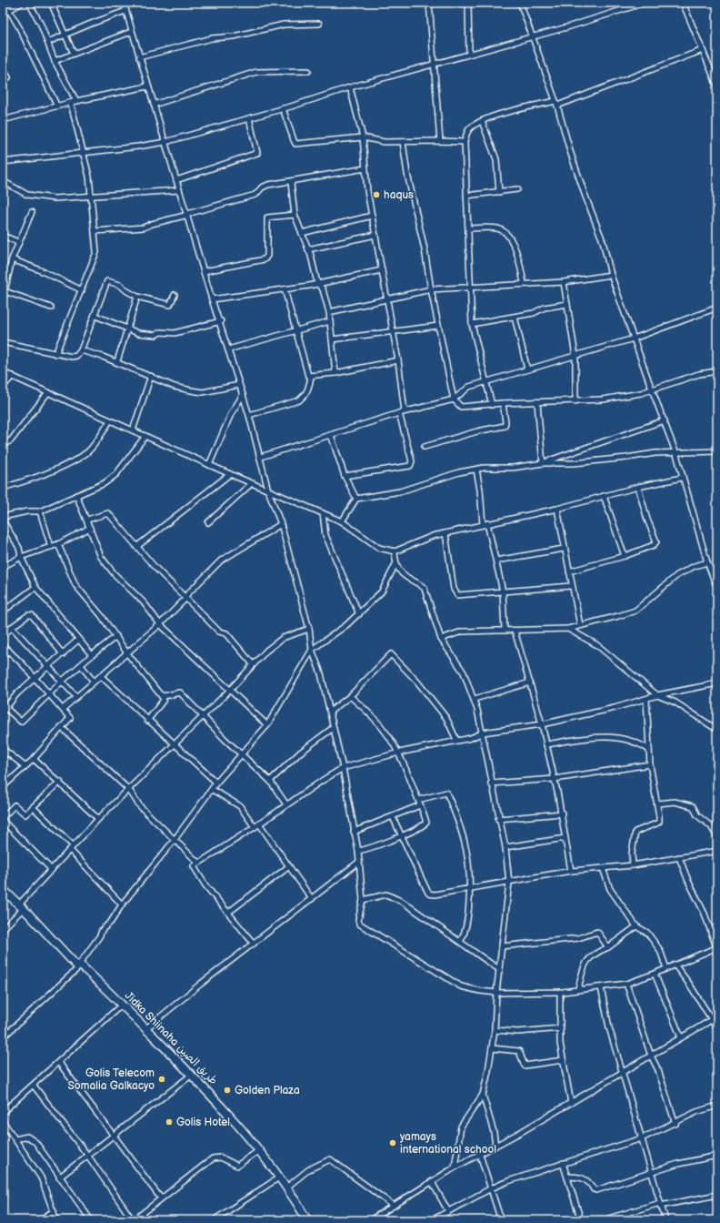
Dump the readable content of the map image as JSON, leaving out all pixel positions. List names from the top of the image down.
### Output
{
  "streets": {
    "main road": ["Jidka Shiinaha طريق الصين"]
  },
  "places": [
    "haqus",
    "Golis Telecom Somalia Galkacyo",
    "Golden Plaza",
    "Golis Hotel",
    "yamays international school"
  ]
}
